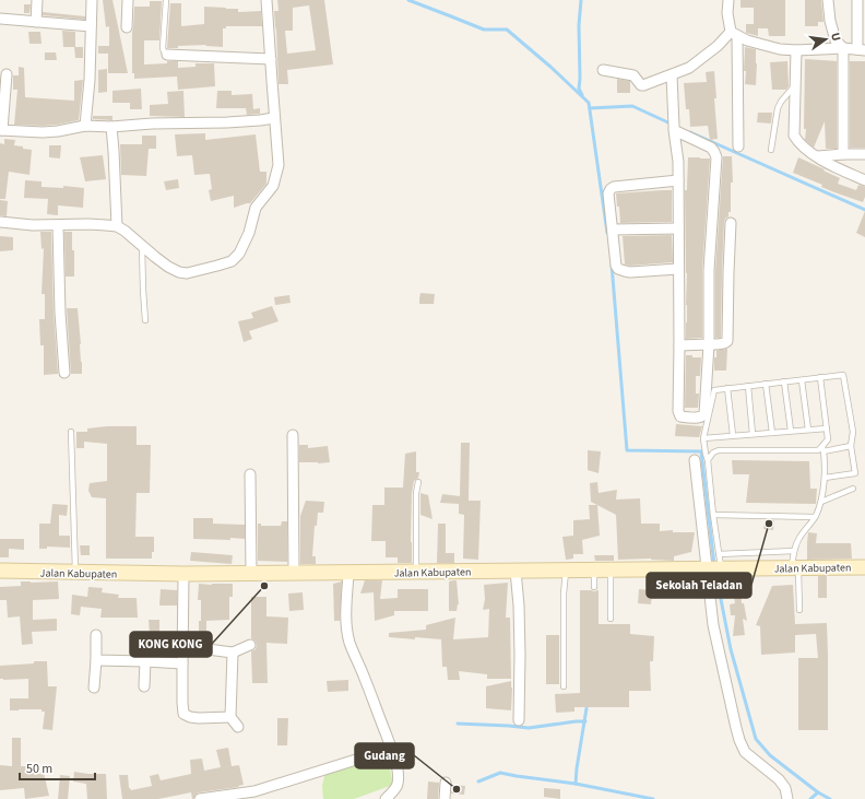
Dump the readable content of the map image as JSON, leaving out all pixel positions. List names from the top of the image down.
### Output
{
  "streets": {
    "main road": ["Jalan Kabupaten"]
  },
  "places": ["Sekolah Teladan", "KONG KONG", "Gudang"],
  "scale_bar": "50 m",
  "north": "right"
}
